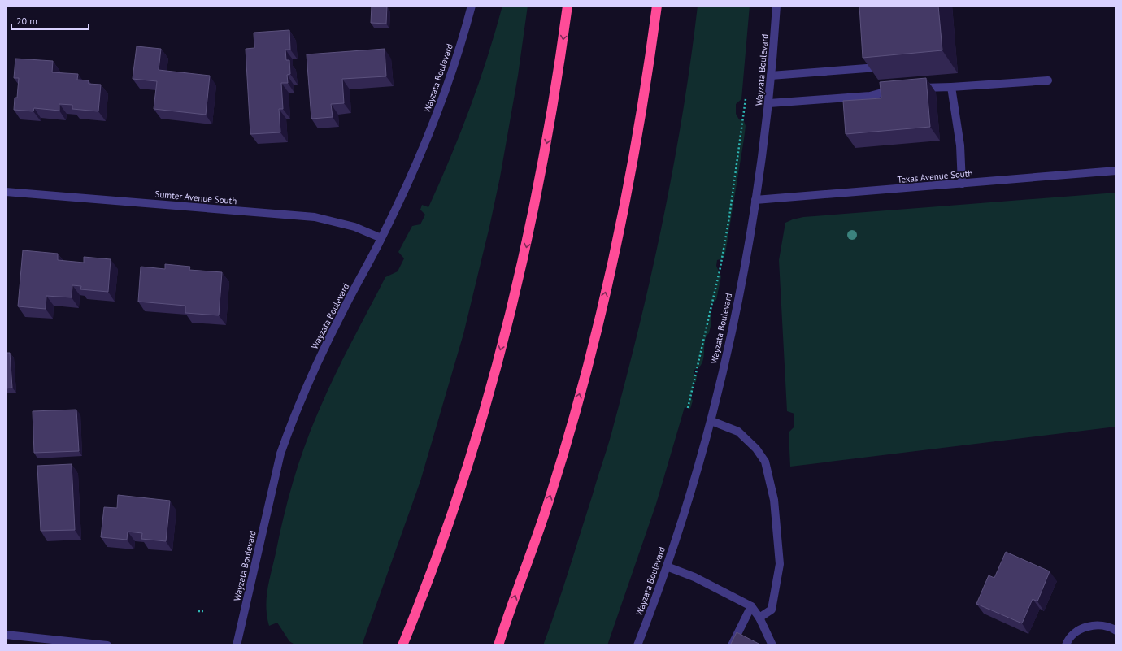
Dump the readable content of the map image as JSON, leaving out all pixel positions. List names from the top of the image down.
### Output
{
  "streets": {
    "street": ["Wayzata Boulevard", "Texas Avenue South", "Sumter Avenue South"]
  },
  "crossings": [
    ["Wayzata Boulevard", "Texas Avenue South"],
    ["Wayzata Boulevard", "Sumter Avenue South"]
  ],
  "scale_bar": "20 m"
}
